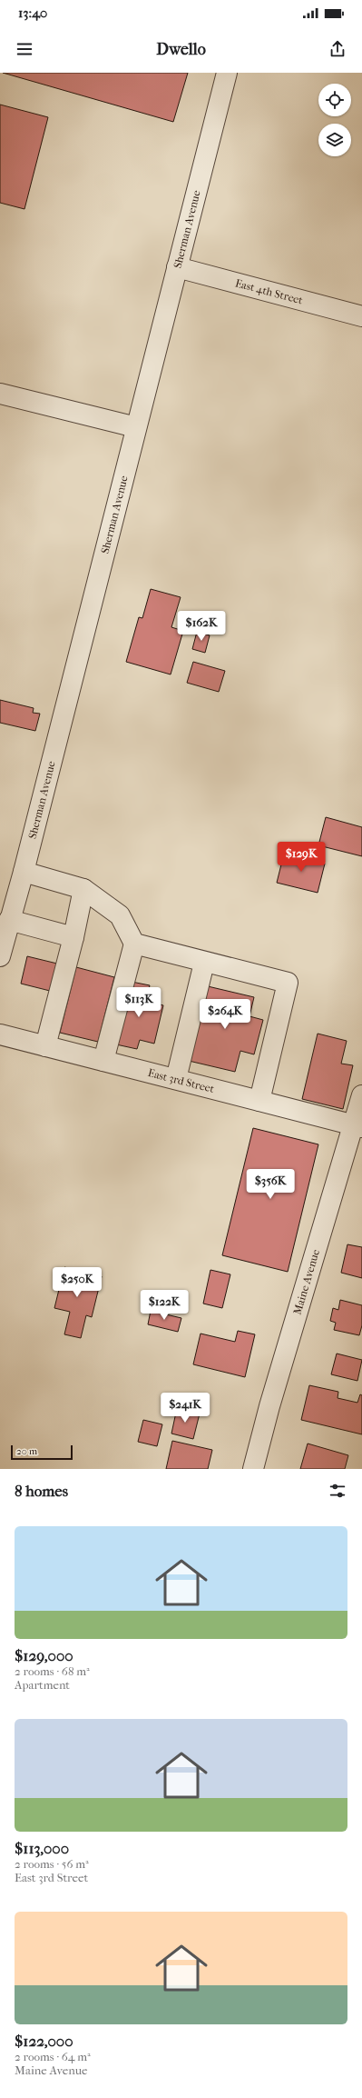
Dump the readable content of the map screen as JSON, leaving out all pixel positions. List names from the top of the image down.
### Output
{
  "streets": {
    "street": [
      "Sherman Avenue",
      "East 4th Street",
      "East 3rd Street",
      "Maine Avenue"
    ]
  },
  "crossings": [
    ["Sherman Avenue", "East 4th Street"],
    ["East 3rd Street", "Maine Avenue"]
  ],
  "scale_bar": "20 m",
  "page": {
    "status": "13:40",
    "header": "Dwello",
    "price": [
      "$162K",
      "$129K",
      "$113K",
      "$264K",
      "$356K",
      "$250K",
      "$122K",
      "$241K"
    ],
    "scale": "20 m",
    "heading": "8 homes",
    "list": [
      {
        "name": "$129,000",
        "note": "2 rooms · 68 m² · Apartment"
      },
      {
        "name": "$113,000",
        "note": "2 rooms · 56 m² · East 3rd Street"
      },
      {
        "name": "$122,000",
        "note": "2 rooms · 64 m² · Maine Avenue"
      }
    ]
  }
}
